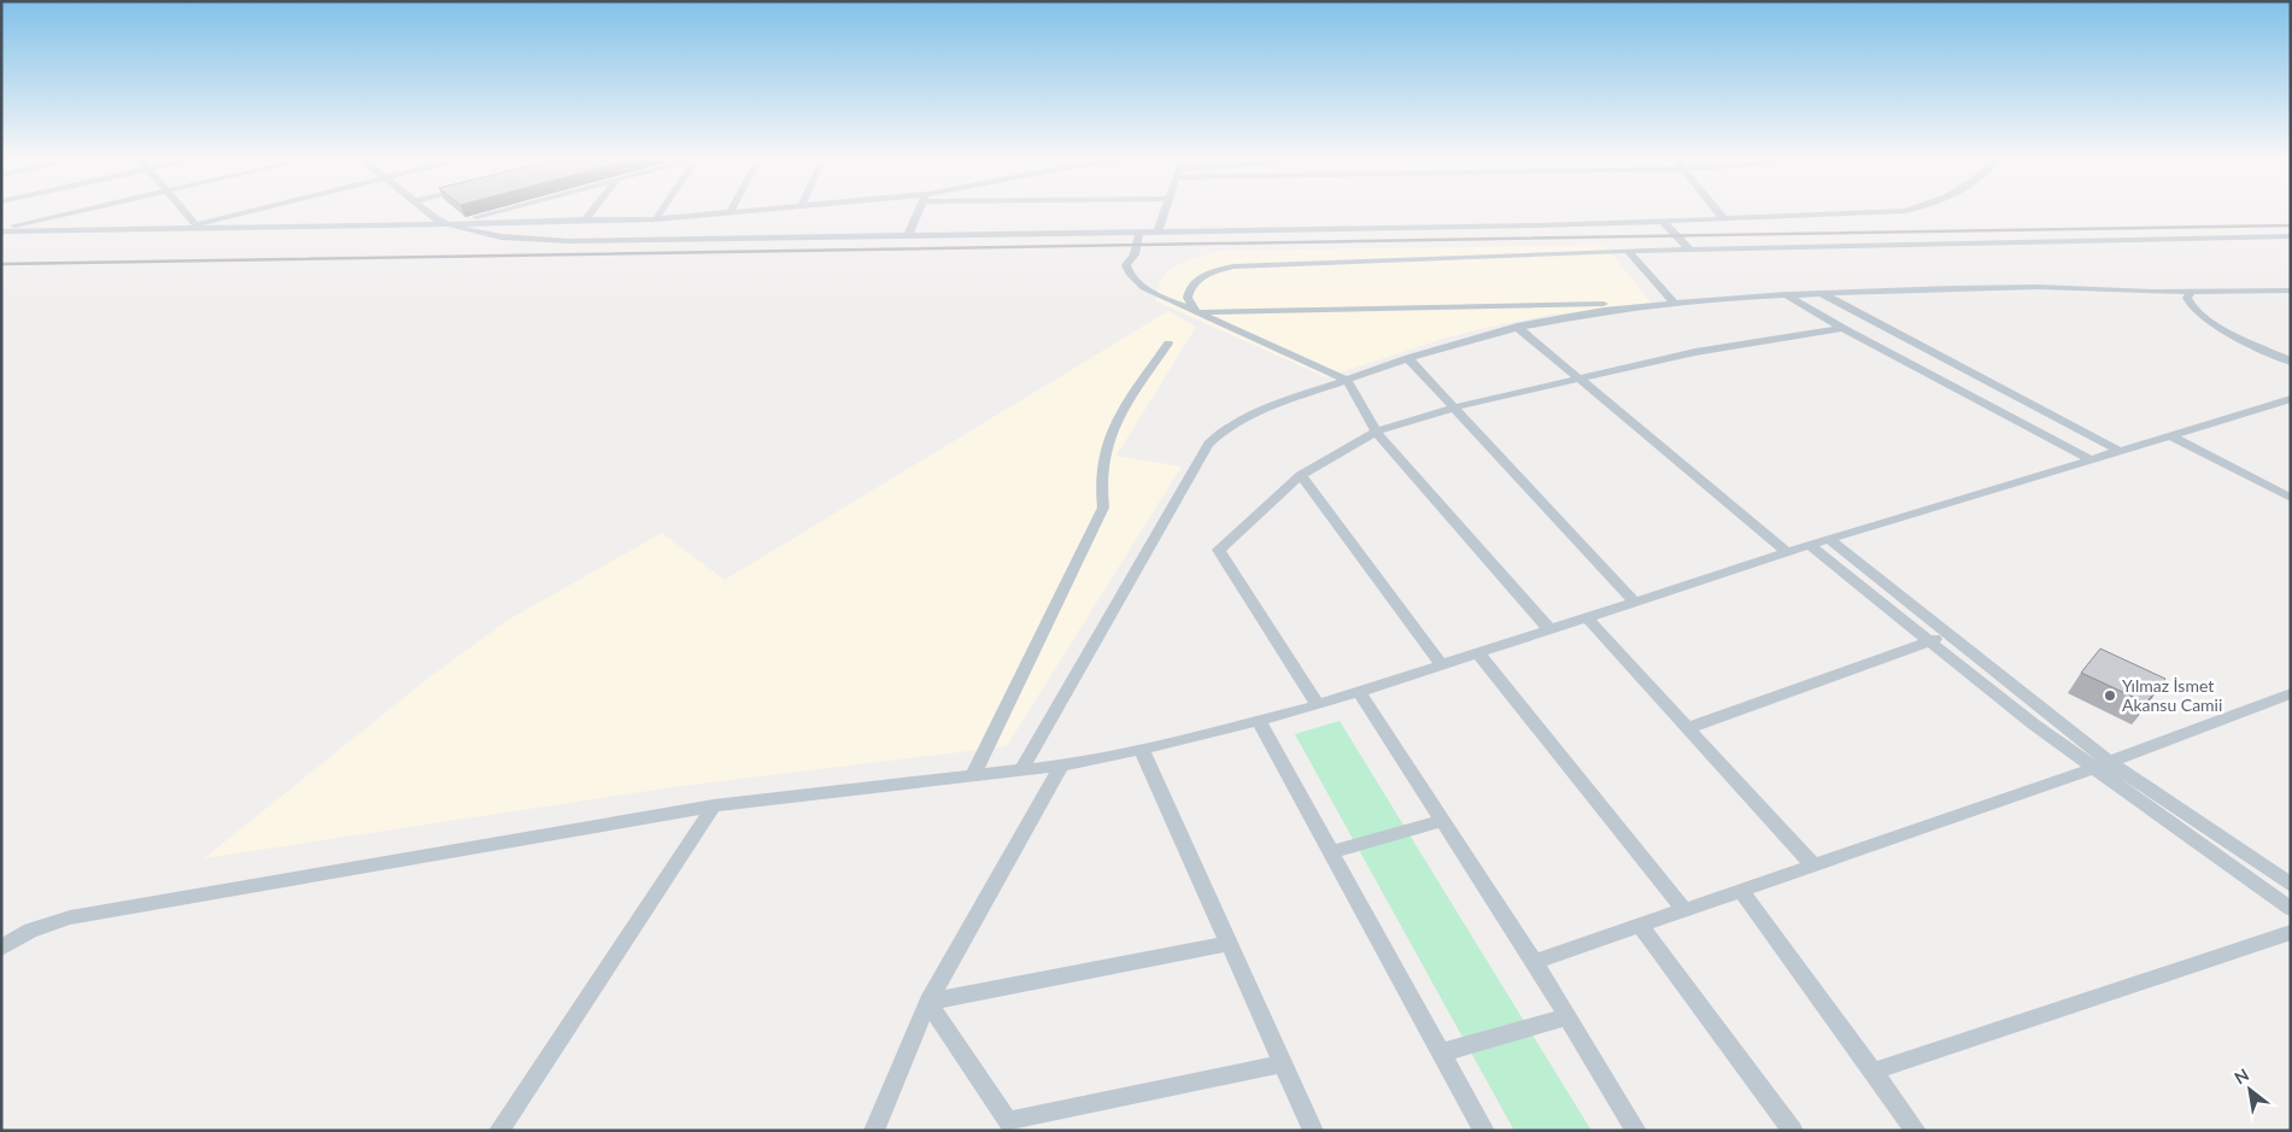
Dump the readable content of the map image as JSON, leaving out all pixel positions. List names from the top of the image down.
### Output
{
  "places": ["Yılmaz İsmet Akansu Camii"],
  "north": "top left"
}
